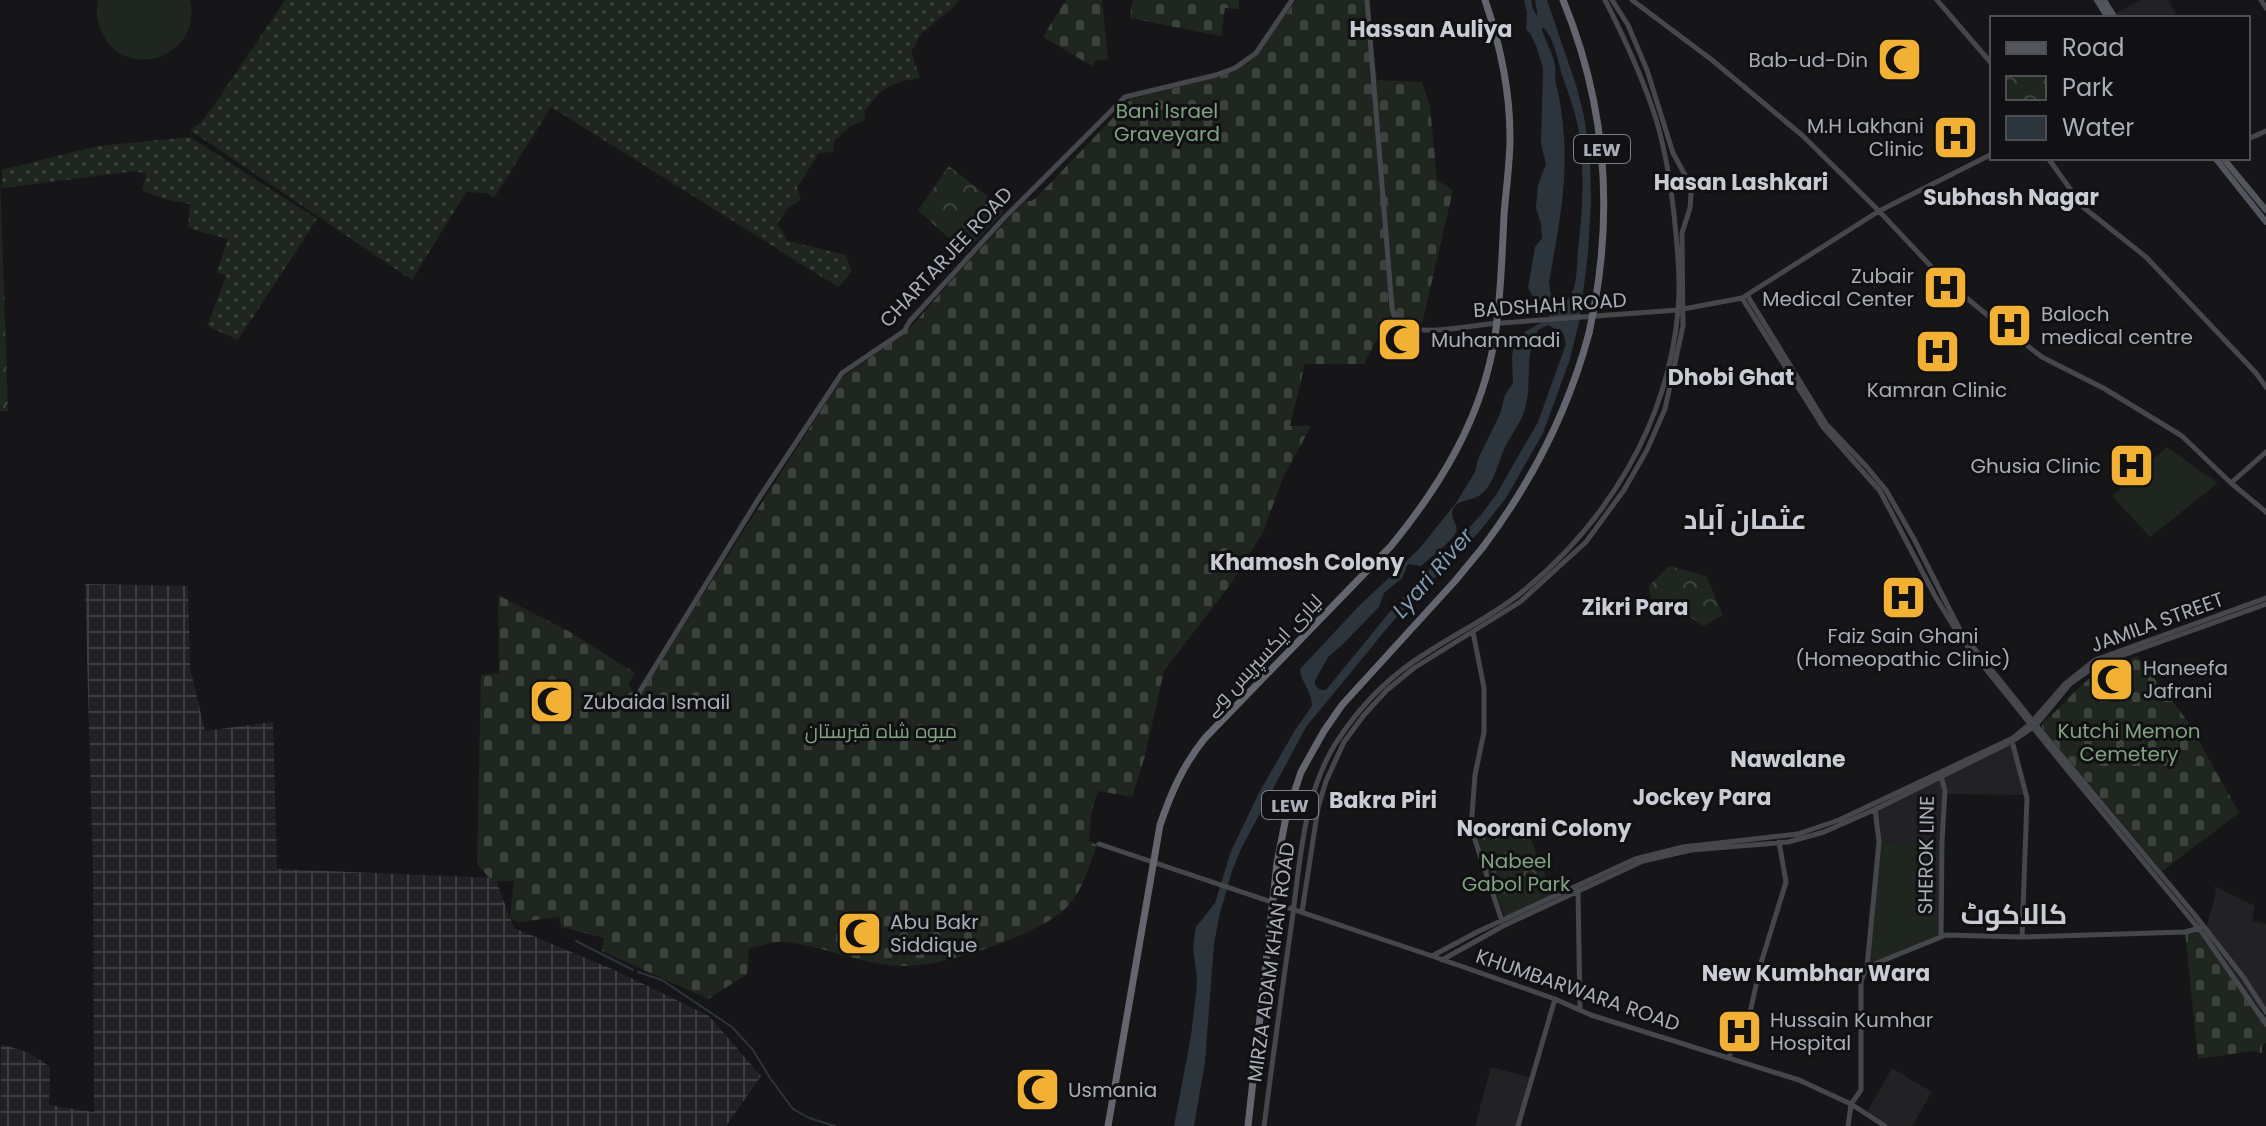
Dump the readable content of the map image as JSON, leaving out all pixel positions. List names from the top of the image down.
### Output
{
  "streets": {
    "highway": ["LEW", "لیاری ایکسپریس وے"],
    "main road": [
      "CHARTARJEE ROAD",
      "BADSHAH ROAD",
      "JAMILA STREET",
      "SHEROK LINE",
      "MIRZA ADAM KHAN ROAD",
      "KHUMBARWARA ROAD"
    ]
  },
  "crossings": [
    ["BADSHAH ROAD", "MIRZA ADAM KHAN ROAD"],
    ["MIRZA ADAM KHAN ROAD", "KHUMBARWARA ROAD"]
  ],
  "districts": [
    "Hassan Auliya",
    "Hasan Lashkari",
    "Subhash Nagar",
    "Dhobi Ghat",
    "عثمان آباد",
    "Khamosh Colony",
    "Zikri Para",
    "Nawalane",
    "Jockey Para",
    "Bakra Piri",
    "Noorani Colony",
    "کالاکوٹ",
    "New Kumbhar Wara"
  ],
  "water": ["Lyari River"],
  "parks": [
    "Bani Israel Graveyard",
    "میوہ شاہ قبرستان",
    "Kutchi Memon Cemetery",
    "Nabeel Gabol Park"
  ],
  "places": {
    "mosque": [
      "Bab-ud-Din",
      "Muhammadi",
      "Haneefa Jafrani",
      "Zubaida Ismail",
      "Abu Bakr Siddique",
      "Usmania"
    ],
    "hospital": [
      "M.H Lakhani Clinic",
      "Zubair Medical Center",
      "Baloch medical centre",
      "Kamran Clinic",
      "Ghusia Clinic",
      "Faiz Sain Ghani (Homeopathic Clinic)",
      "Hussain Kumhar Hospital"
    ]
  },
  "legend": ["Road", "Park", "Water"]
}
